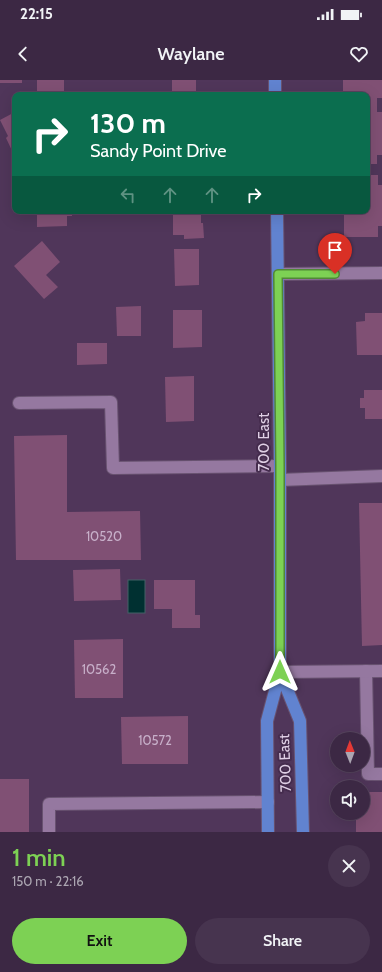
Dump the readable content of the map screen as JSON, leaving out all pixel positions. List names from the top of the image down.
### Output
{
  "streets": {
    "main road": ["700 East"]
  },
  "house_numbers": ["10520", "10562", "10572"],
  "north": "top",
  "page": {
    "status": "22:15",
    "header": "Waylane",
    "turn": ["130 m", "Sandy Point Drive"],
    "heading": ["1 min", "150 m · 22:16"],
    "buttons": ["Exit", "Share"]
  }
}
